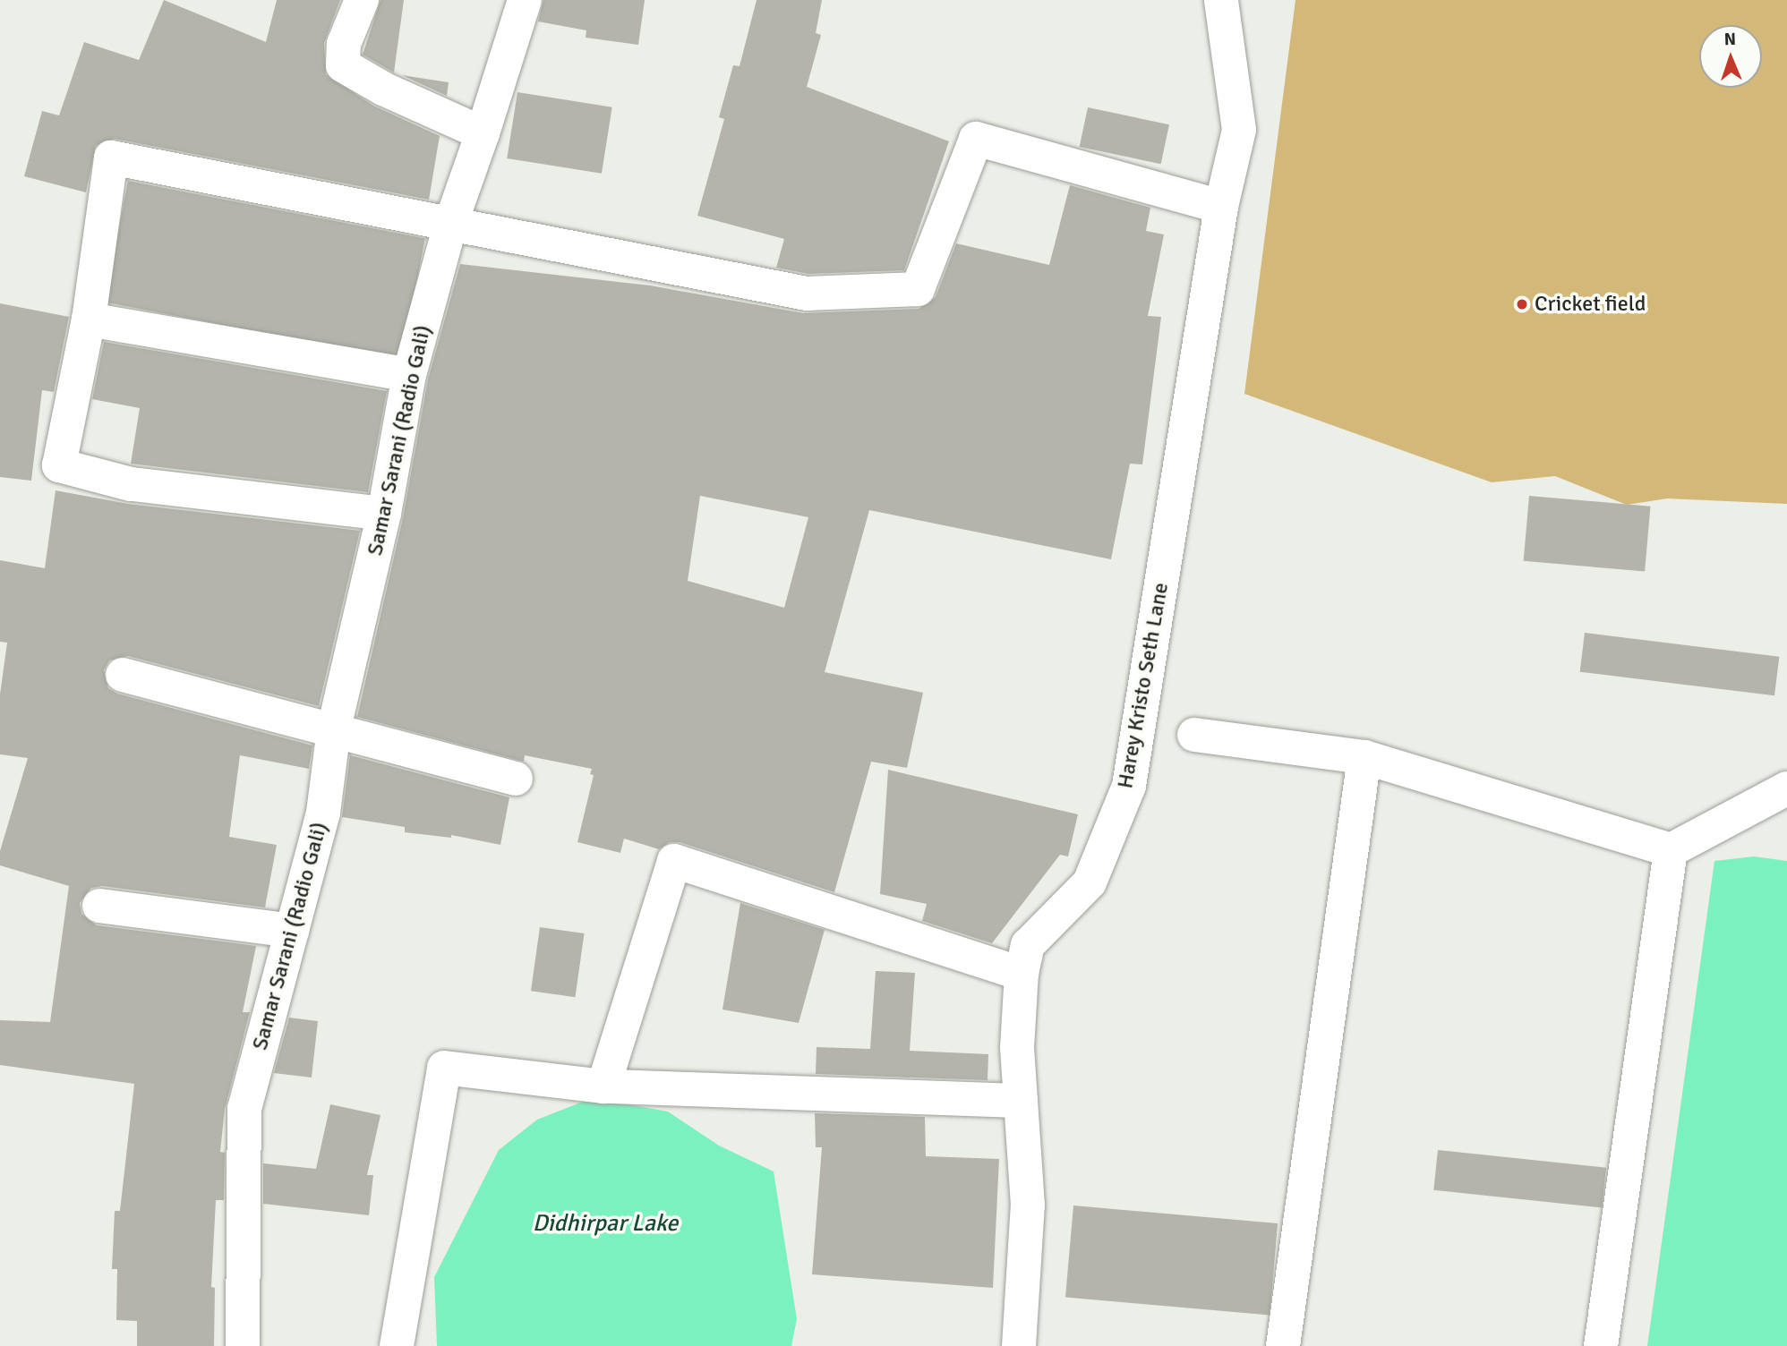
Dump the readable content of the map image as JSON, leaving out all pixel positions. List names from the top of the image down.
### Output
{
  "streets": {
    "street": ["Samar Sarani (Radio Gali)", "Harey Kristo Seth Lane"]
  },
  "water": ["Didhirpar Lake"],
  "places": ["Cricket field"],
  "north": "top"
}
